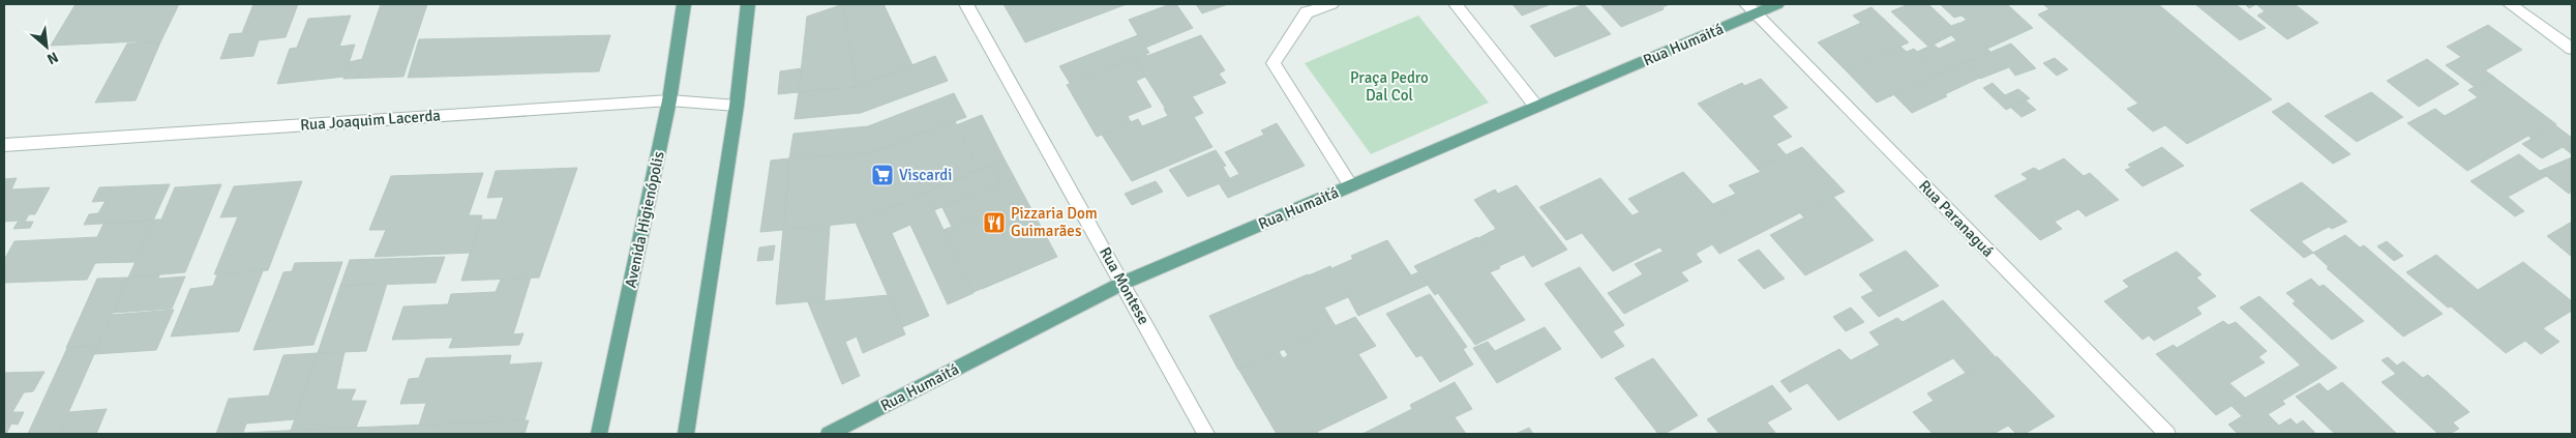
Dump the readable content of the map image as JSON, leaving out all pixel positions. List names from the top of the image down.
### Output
{
  "streets": {
    "main road": ["Rua Humaitá", "Avenida Higienópolis"],
    "street": ["Rua Joaquim Lacerda", "Rua Paranaguá", "Rua Montese"]
  },
  "crossings": [
    ["Rua Humaitá", "Rua Paranaguá"],
    ["Rua Humaitá", "Rua Montese"],
    ["Rua Joaquim Lacerda", "Avenida Higienópolis"]
  ],
  "parks": ["Praça Pedro Dal Col"],
  "places": {
    "supermarket": ["Viscardi"],
    "restaurant": ["Pizzaria Dom Guimarães"]
  },
  "north": "bottom right"
}
